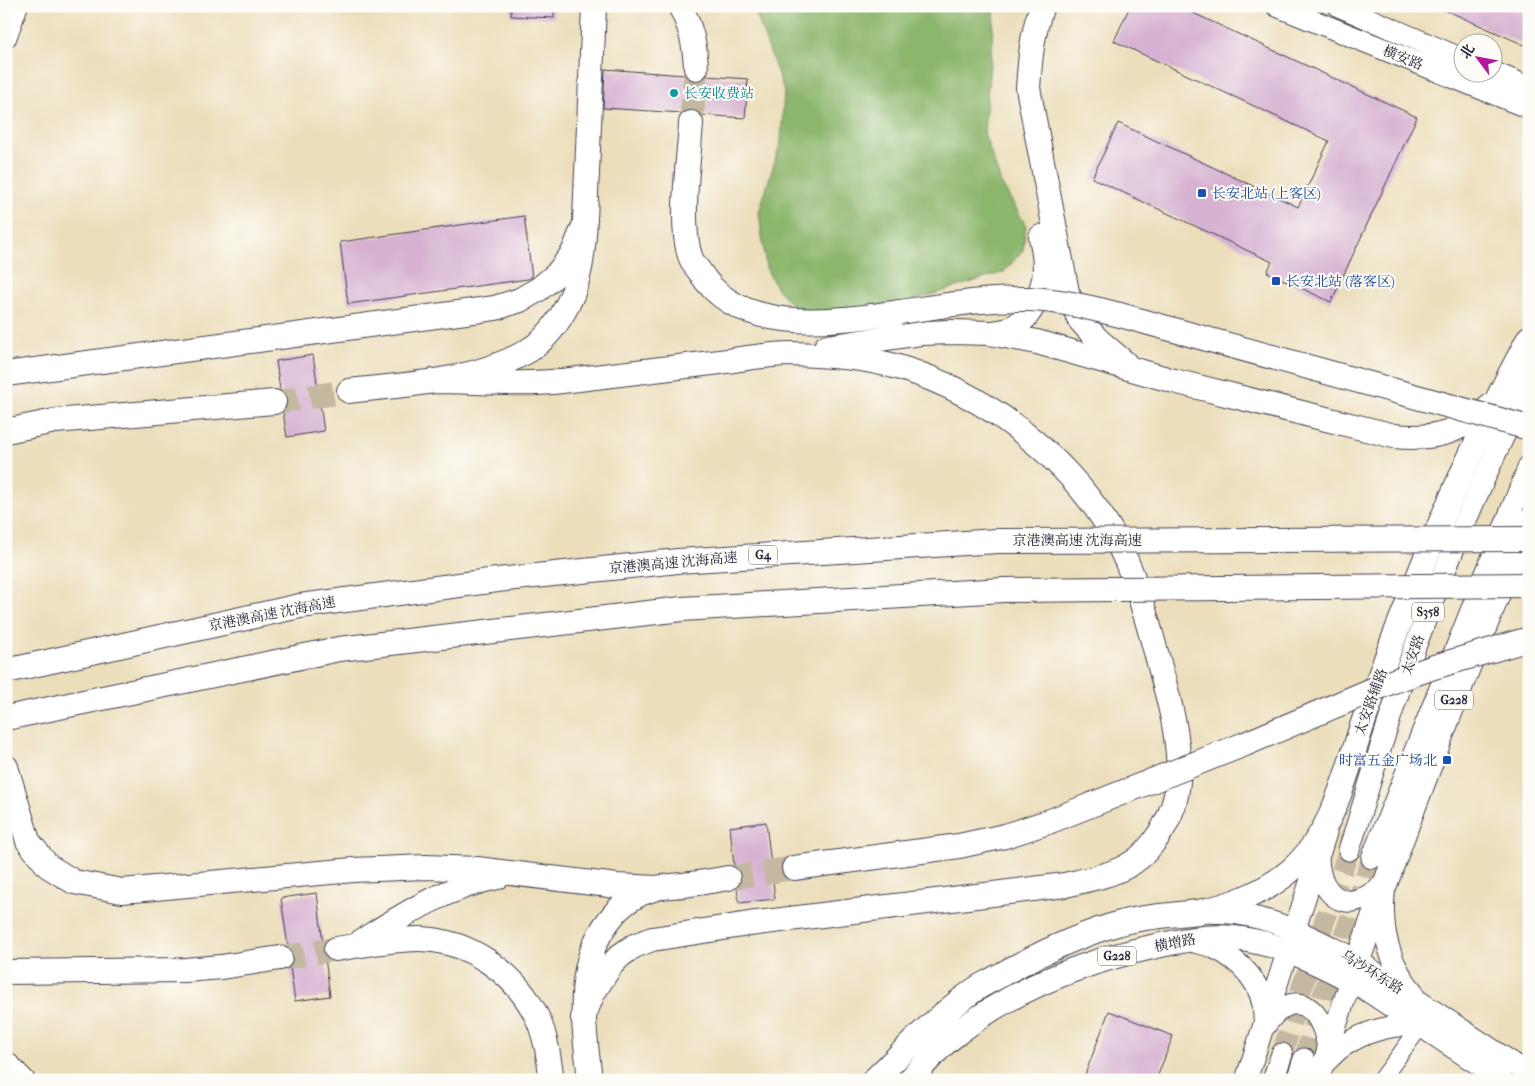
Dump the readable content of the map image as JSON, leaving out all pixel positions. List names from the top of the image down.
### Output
{
  "streets": {
    "highway": [
      "京港澳高速 沈海高速",
      "G4",
      "G228",
      "太安路辅路",
      "横增路"
    ],
    "main road": [
      "横安路",
      "S358",
      "太安路",
      "乌沙环东路"
    ]
  },
  "crossings": [
    ["G228", "太安路辅路"],
    ["G228", "横增路"],
    ["G228", "乌沙环东路"],
    ["太安路辅路", "横增路"],
    ["横增路", "乌沙环东路"]
  ],
  "places": {
    "other": ["长安收费站"],
    "transit": ["长安北站 (上客区)", "长安北站 (落客区)", "时富五金广场北"]
  },
  "north": "top left"
}
